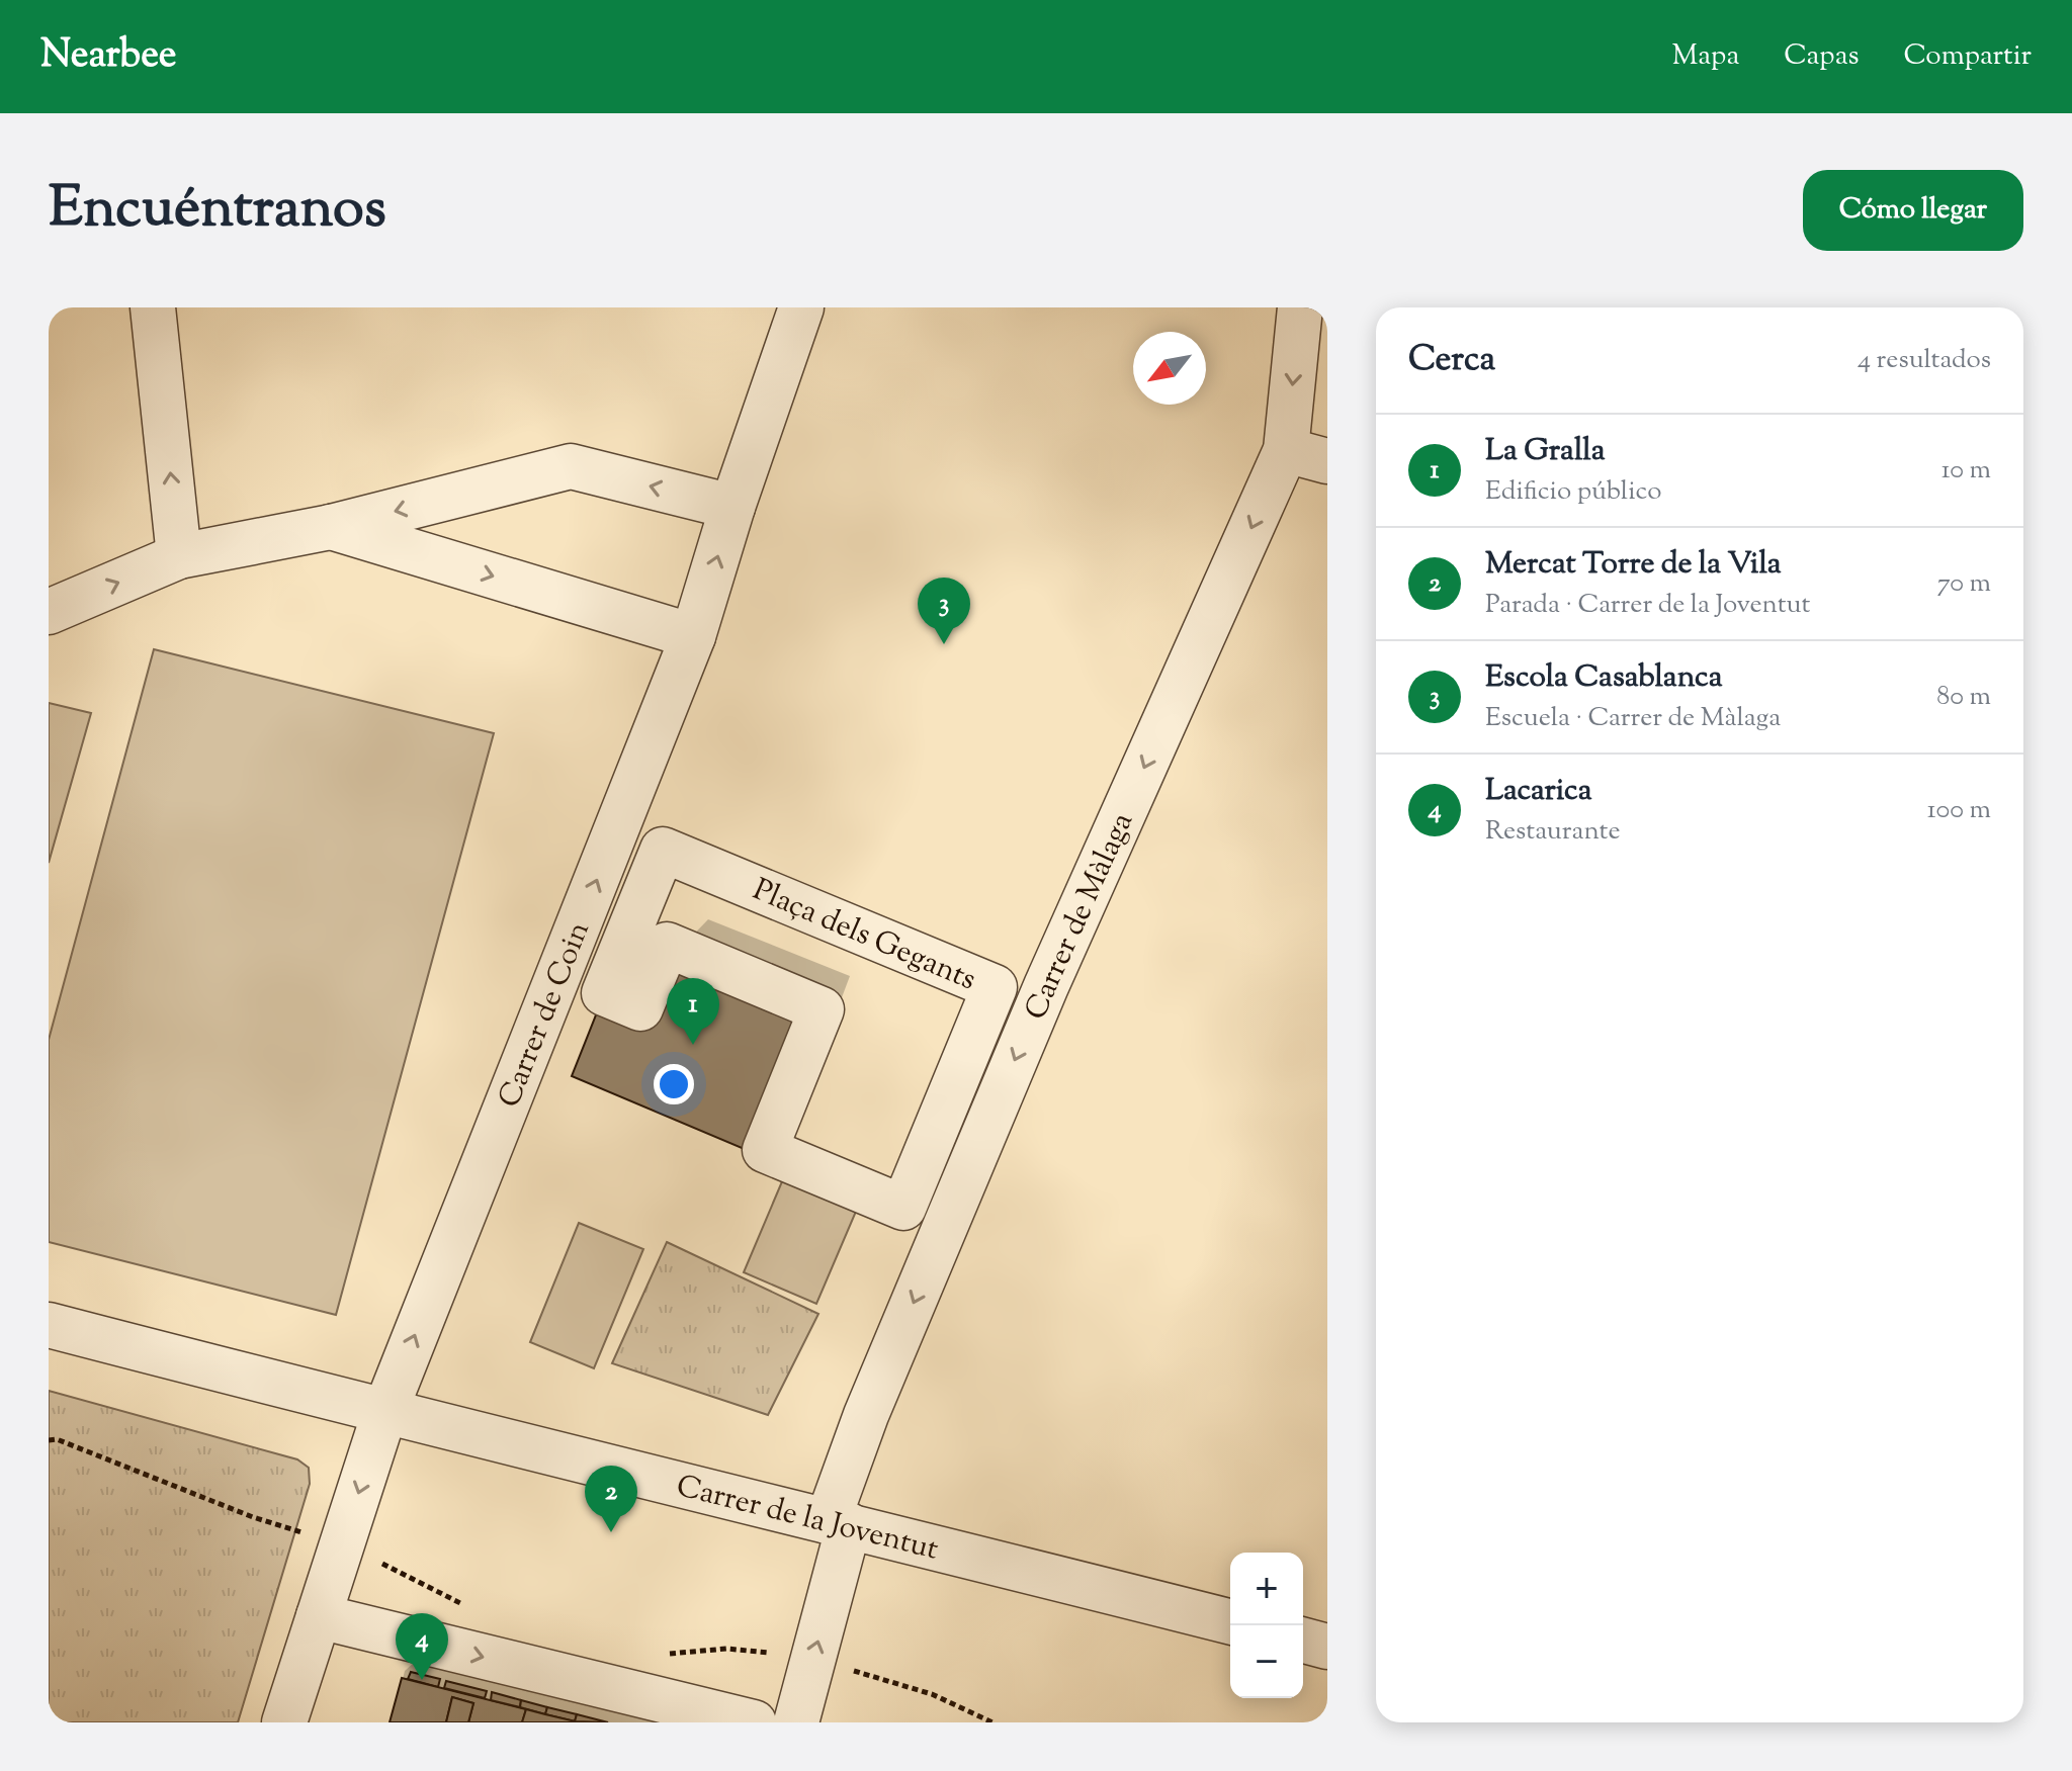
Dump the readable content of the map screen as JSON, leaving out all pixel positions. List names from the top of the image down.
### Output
{
  "streets": {
    "street": [
      "Carrer de Màlaga",
      "Plaça dels Gegants",
      "Carrer de Coin",
      "Carrer de la Joventut"
    ]
  },
  "crossings": [
    ["Carrer de Màlaga", "Carrer de la Joventut"],
    ["Carrer de Coin", "Carrer de la Joventut"]
  ],
  "north": "bottom left",
  "page": {
    "header": "Nearbee",
    "nav": ["Mapa", "Capas", "Compartir"],
    "title": "Encuéntranos",
    "buttons": "Cómo llegar",
    "heading": ["Cerca", "4 resultados"],
    "list": [
      {
        "mark": "1",
        "name": "La Gralla",
        "note": "Edificio público",
        "value": "10 m"
      },
      {
        "mark": "2",
        "name": "Mercat Torre de la Vila",
        "note": "Parada · Carrer de la Joventut",
        "value": "70 m"
      },
      {
        "mark": "3",
        "name": "Escola Casablanca",
        "note": "Escuela · Carrer de Màlaga",
        "value": "80 m"
      },
      {
        "mark": "4",
        "name": "Lacarica",
        "note": "Restaurante",
        "value": "100 m"
      }
    ],
    "pins": [
      "3",
      "1",
      "2",
      "4"
    ],
    "map_buttons": ["+", "−"]
  }
}
